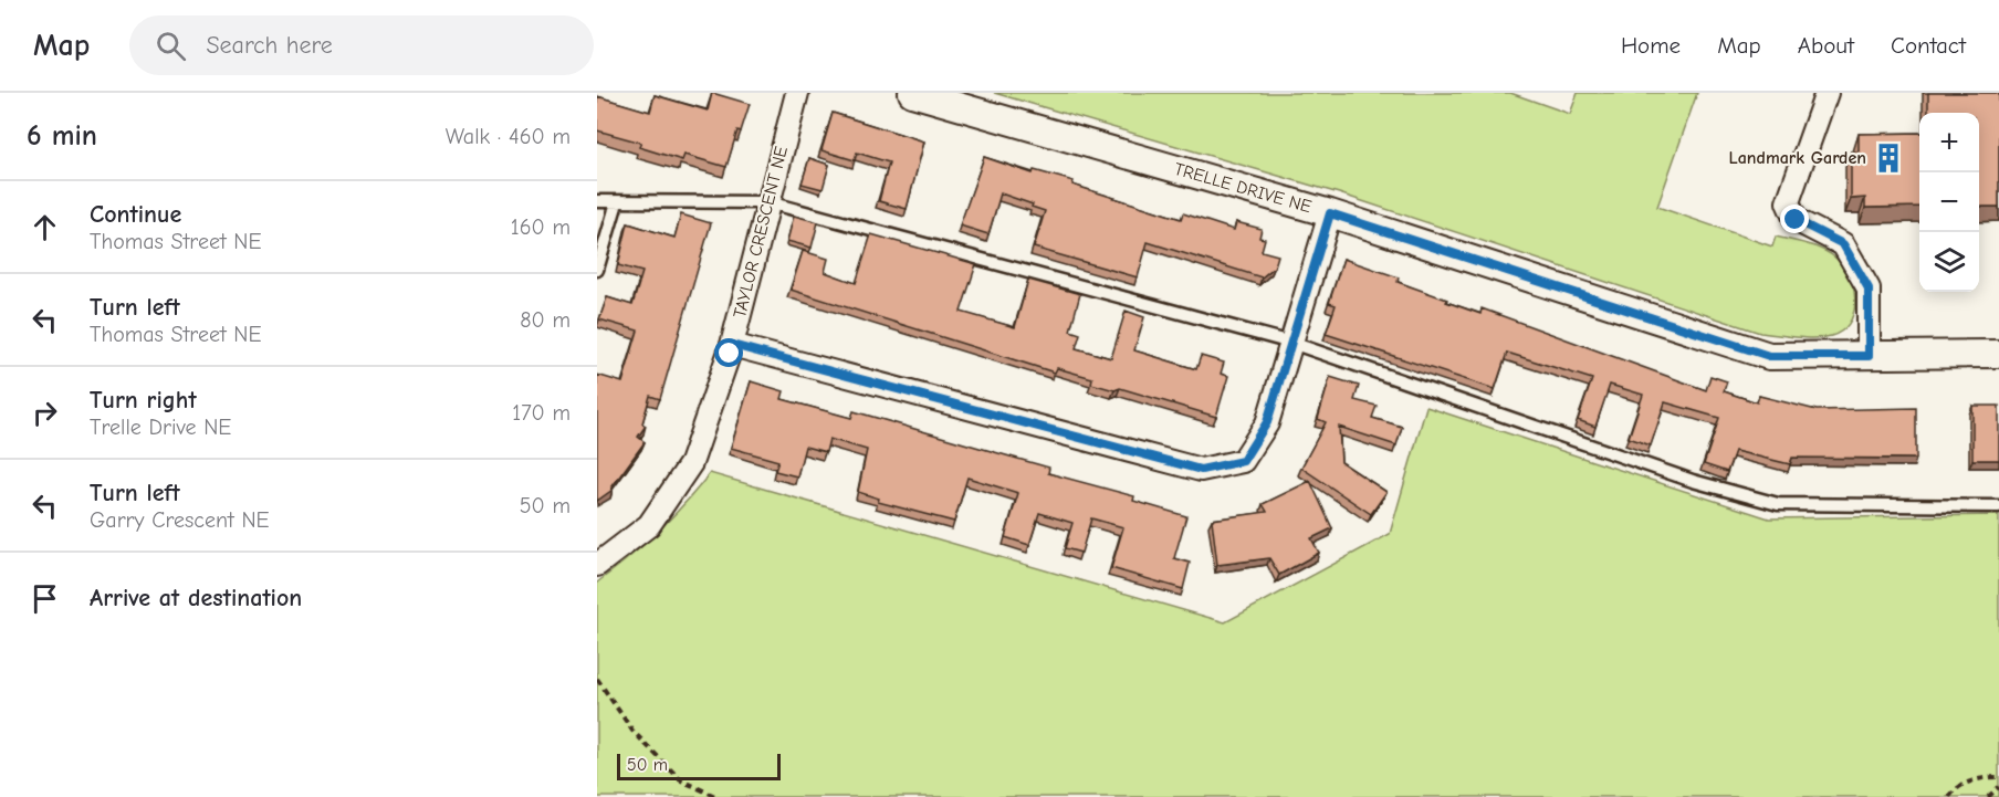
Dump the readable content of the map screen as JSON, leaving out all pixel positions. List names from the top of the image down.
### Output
{
  "streets": {
    "street": ["TRELLE DRIVE NE", "TAYLOR CRESCENT NE"]
  },
  "places": {
    "building": ["Landmark Garden"]
  },
  "scale_bar": "50 m",
  "page": {
    "header": "Map",
    "search": "Search here",
    "nav": [
      "Home",
      "Map",
      "About",
      "Contact"
    ],
    "heading": ["6 min", "Walk · 460 m"],
    "map_buttons": ["+", "−"],
    "list": [
      ["Continue", "Thomas Street NE", "160 m"],
      ["Turn left", "Thomas Street NE", "80 m"],
      ["Turn right", "Trelle Drive NE", "170 m"],
      ["Turn left", "Garry Crescent NE", "50 m"],
      "Arrive at destination"
    ],
    "scale": "50 m"
  }
}
